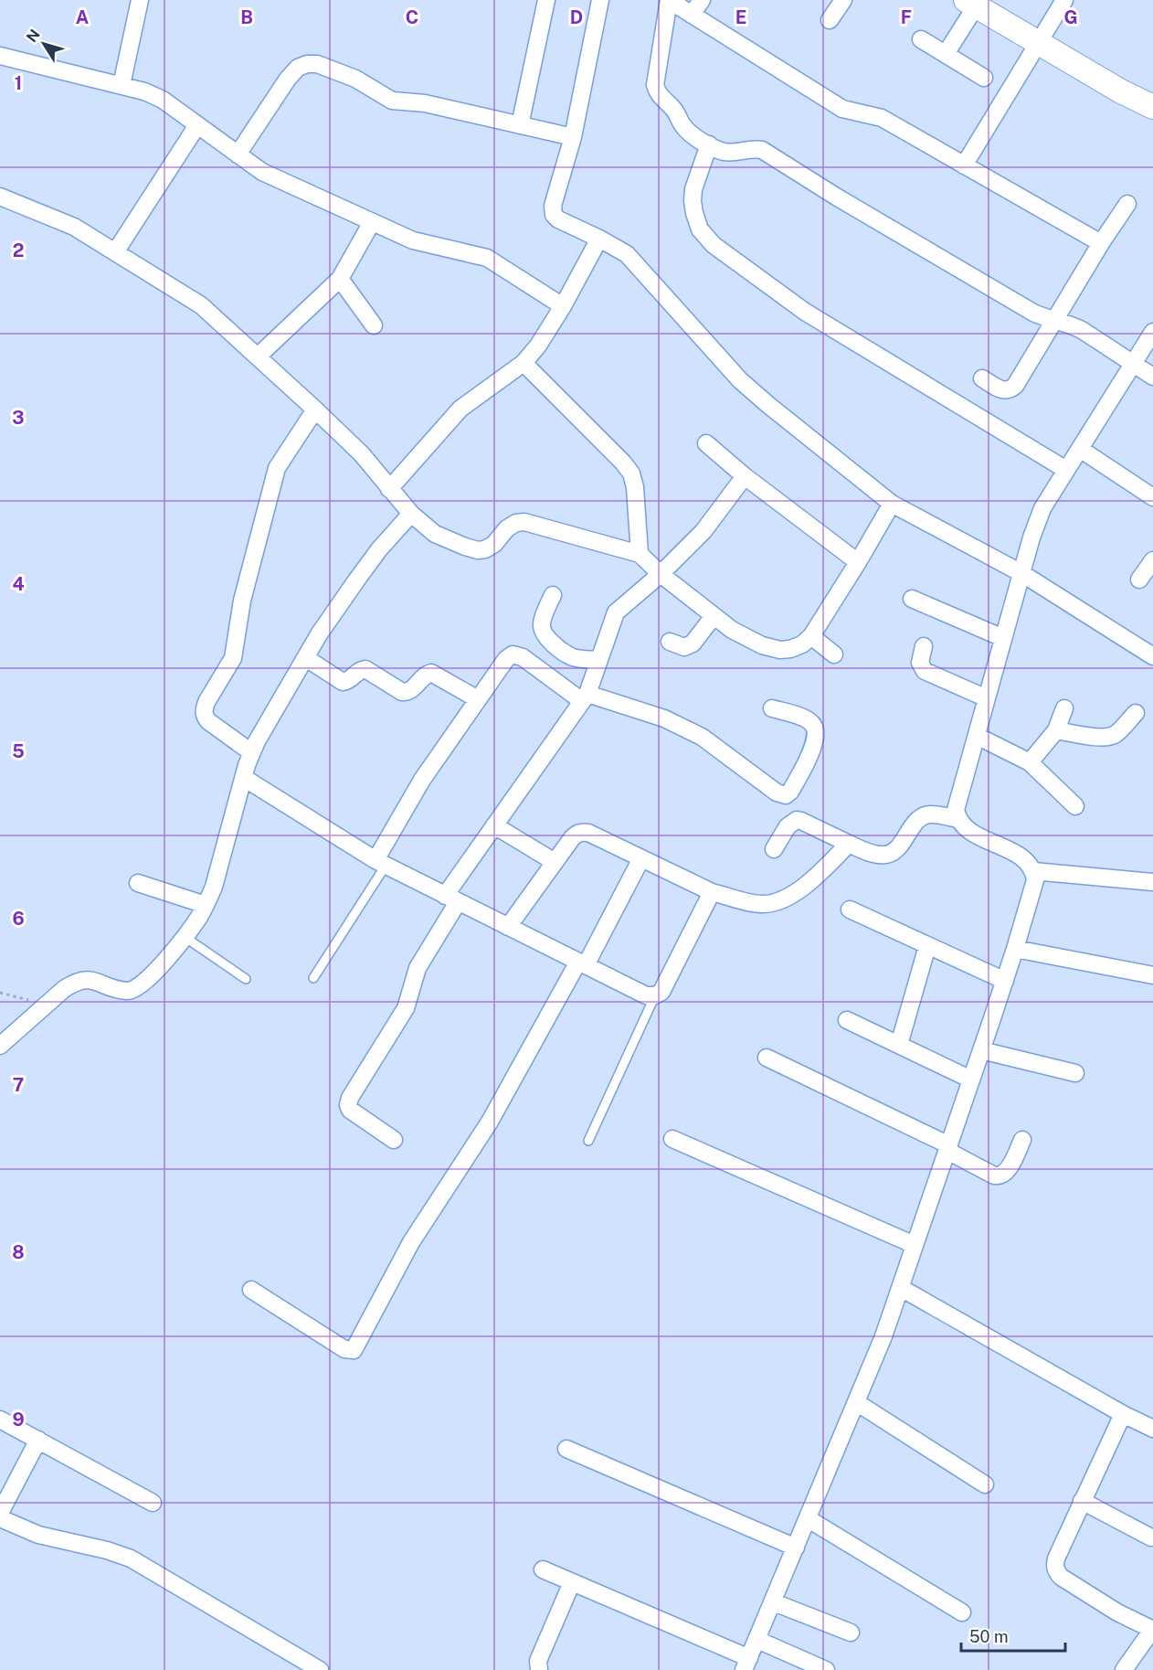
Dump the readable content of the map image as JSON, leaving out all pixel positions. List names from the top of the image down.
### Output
{
  "scale_bar": "50 m",
  "north": "top left",
  "grid": {
    "columns": [
      "A",
      "B",
      "C",
      "D",
      "E",
      "F",
      "G"
    ],
    "rows": [
      "1",
      "2",
      "3",
      "4",
      "5",
      "6",
      "7",
      "8",
      "9"
    ]
  }
}
